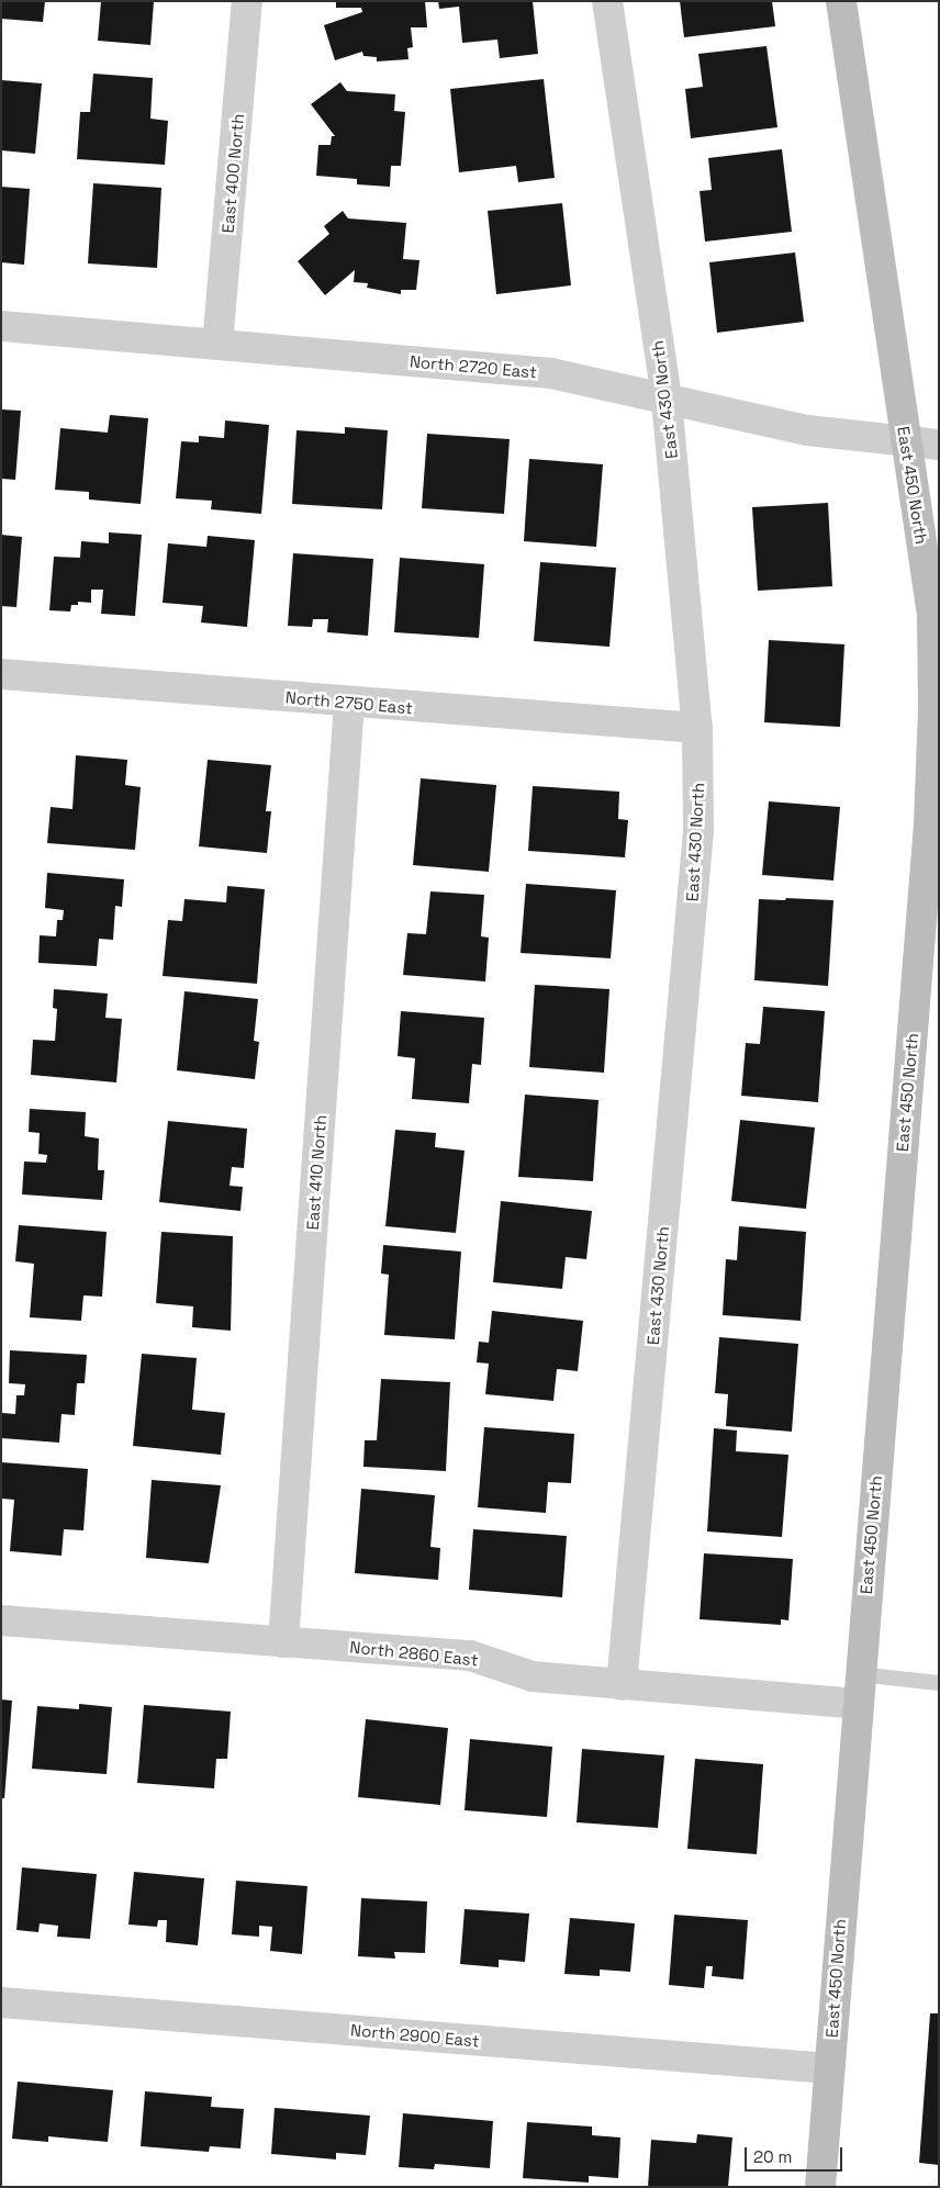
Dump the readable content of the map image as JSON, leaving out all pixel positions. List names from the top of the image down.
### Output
{
  "streets": {
    "street": [
      "East 400 North",
      "North 2720 East",
      "East 430 North",
      "East 450 North",
      "North 2750 East",
      "East 410 North",
      "North 2860 East",
      "North 2900 East"
    ]
  },
  "crossings": [
    ["East 400 North", "North 2720 East"],
    ["North 2720 East", "East 430 North"],
    ["North 2720 East", "East 450 North"],
    ["East 430 North", "North 2750 East"],
    ["East 430 North", "North 2860 East"],
    ["East 450 North", "North 2860 East"],
    ["East 450 North", "North 2900 East"],
    ["North 2750 East", "East 410 North"],
    ["East 410 North", "North 2860 East"]
  ],
  "scale_bar": "20 m"
}
